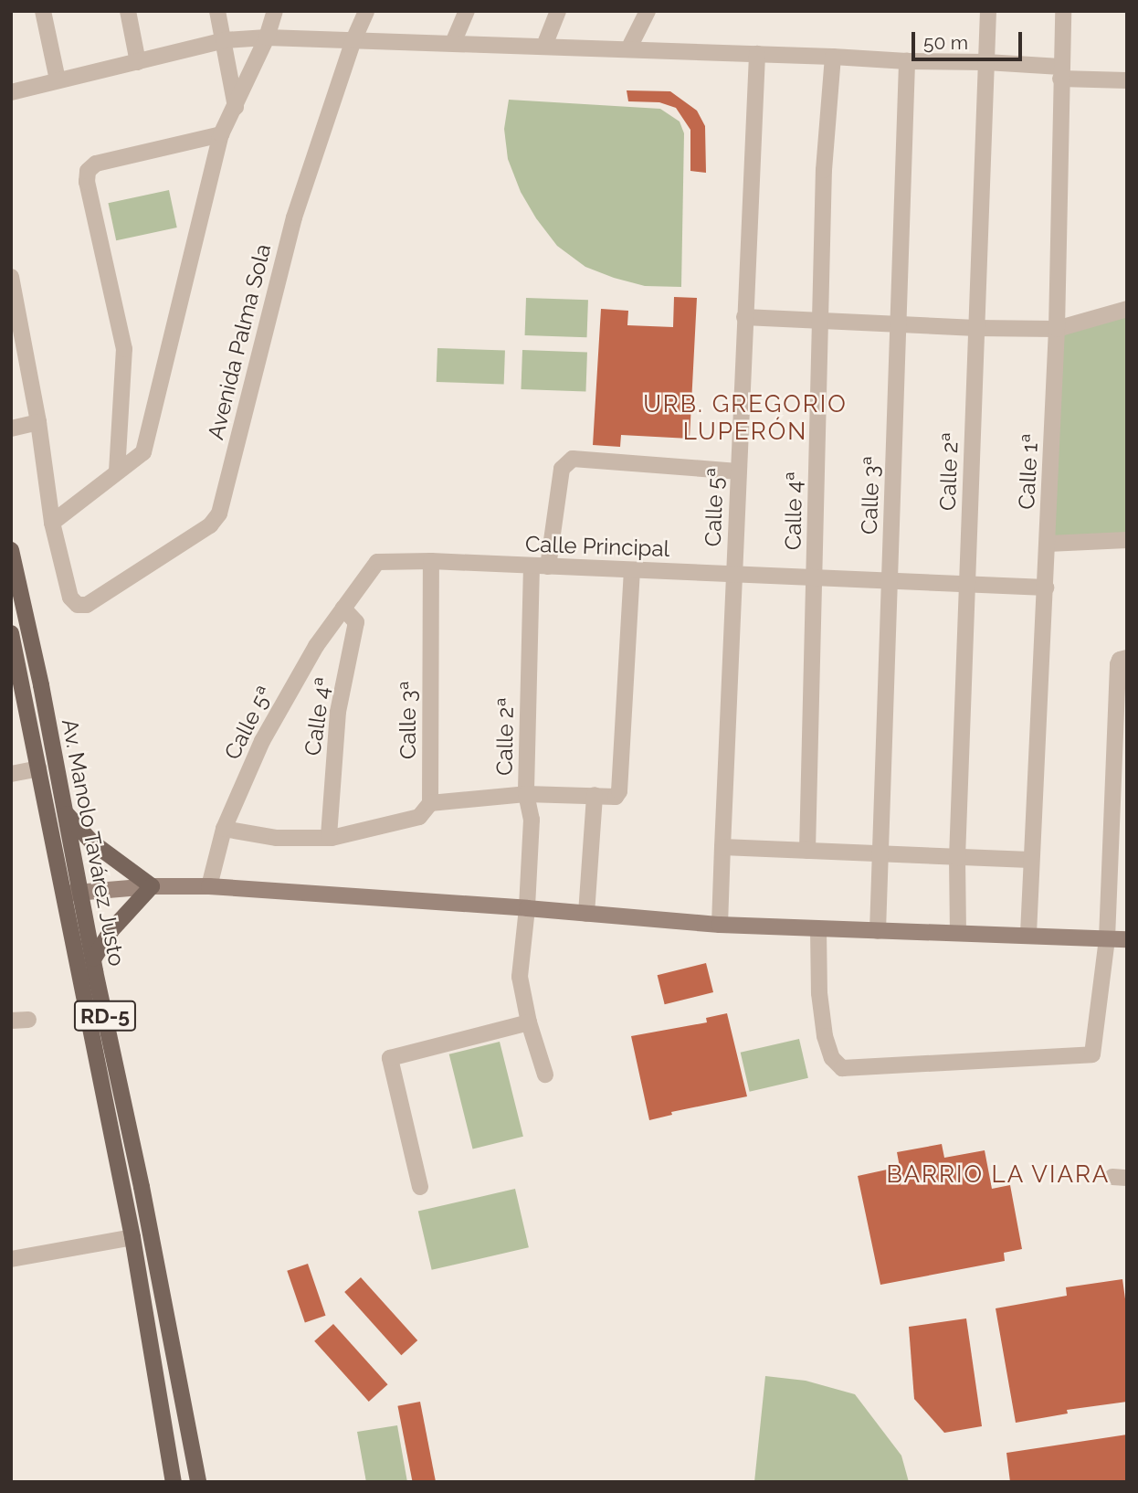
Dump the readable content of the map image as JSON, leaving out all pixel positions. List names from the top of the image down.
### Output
{
  "streets": {
    "main road": ["Av. Manolo Tavárez Justo", "RD-5"],
    "street": [
      "Avenida Palma Sola",
      "Calle 2ª",
      "Calle 1ª",
      "Calle 3ª",
      "Calle 5ª",
      "Calle 4ª",
      "Calle Principal"
    ]
  },
  "crossings": [
    ["Calle 2ª", "Calle Principal"],
    ["Calle 1ª", "Calle Principal"],
    ["Calle 3ª", "Calle Principal"],
    ["Calle 5ª", "Calle 4ª"],
    ["Calle 5ª", "Calle Principal"],
    ["Calle 4ª", "Calle Principal"]
  ],
  "districts": ["URB. GREGORIO LUPERÓN", "BARRIO LA VIARA"],
  "scale_bar": "50 m"
}
